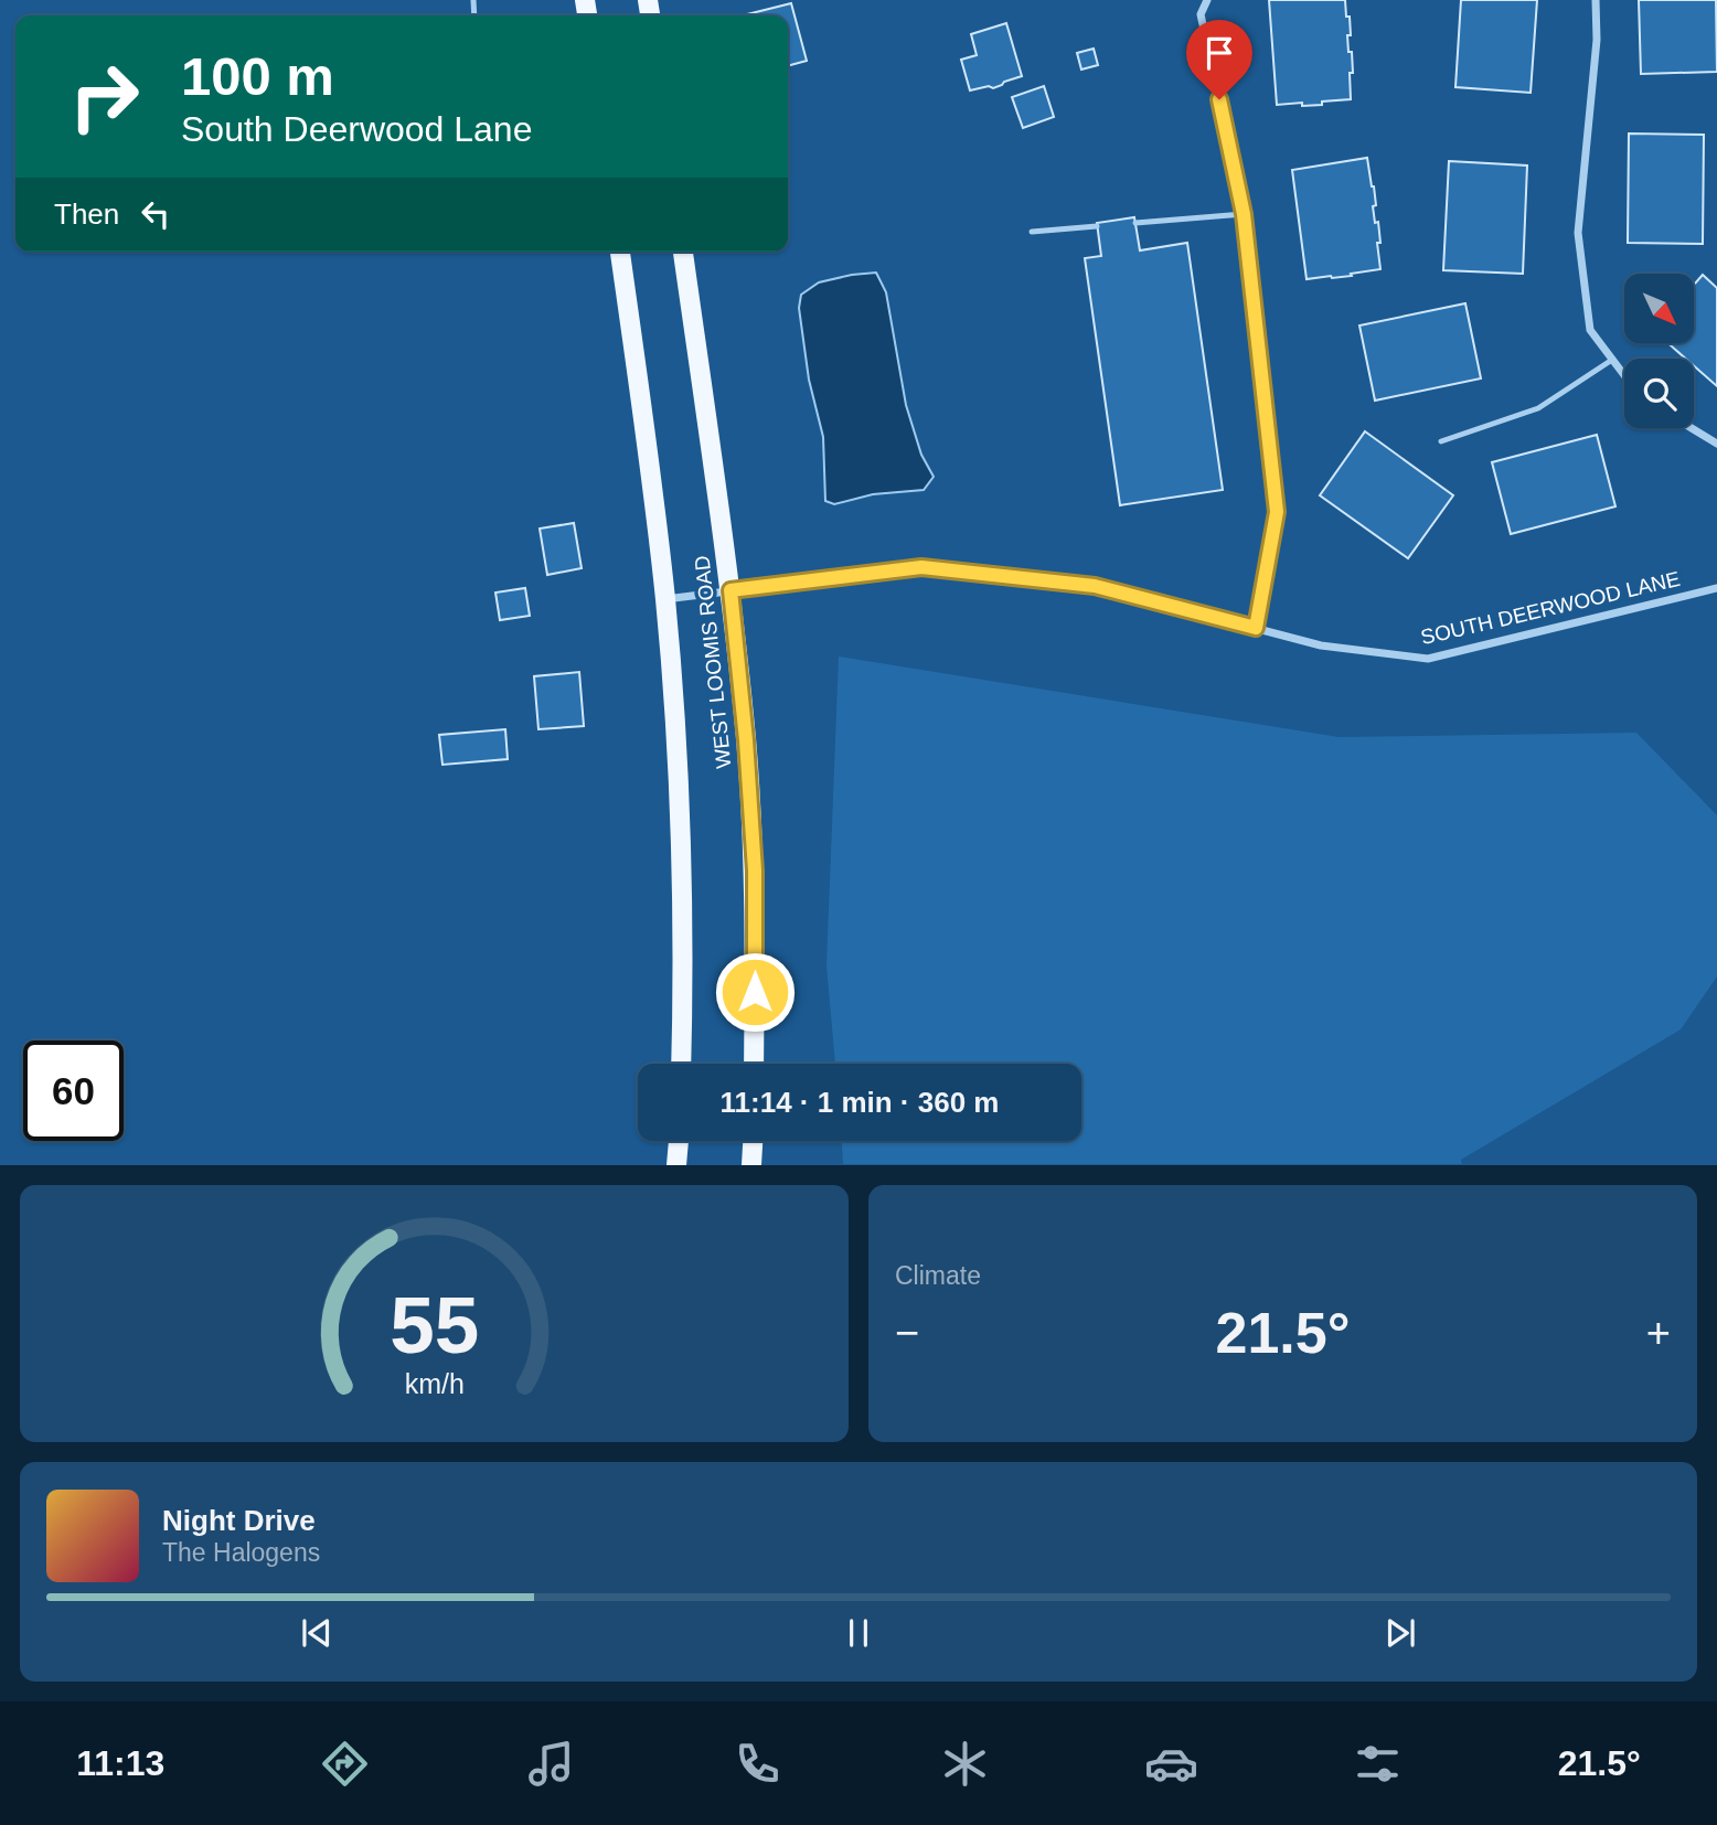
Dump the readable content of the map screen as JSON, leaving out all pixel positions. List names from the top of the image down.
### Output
{
  "streets": {
    "main road": ["WEST LOOMIS ROAD"],
    "street": ["SOUTH DEERWOOD LANE"]
  },
  "crossings": [
    ["SOUTH DEERWOOD LANE", "WEST LOOMIS ROAD"]
  ],
  "north": "bottom right",
  "page": {
    "turn": ["100 m", "South Deerwood Lane"],
    "then": "Then",
    "limit": "60",
    "trip": "11:14 · 1 min · 360 m",
    "tile": "Climate",
    "heat": ["−", "21.5°", "+"],
    "song": ["Night Drive", "The Halogens"],
    "tabs": ["11:13", "21.5°"],
    "gauge": ["55", "km/h"]
  }
}
